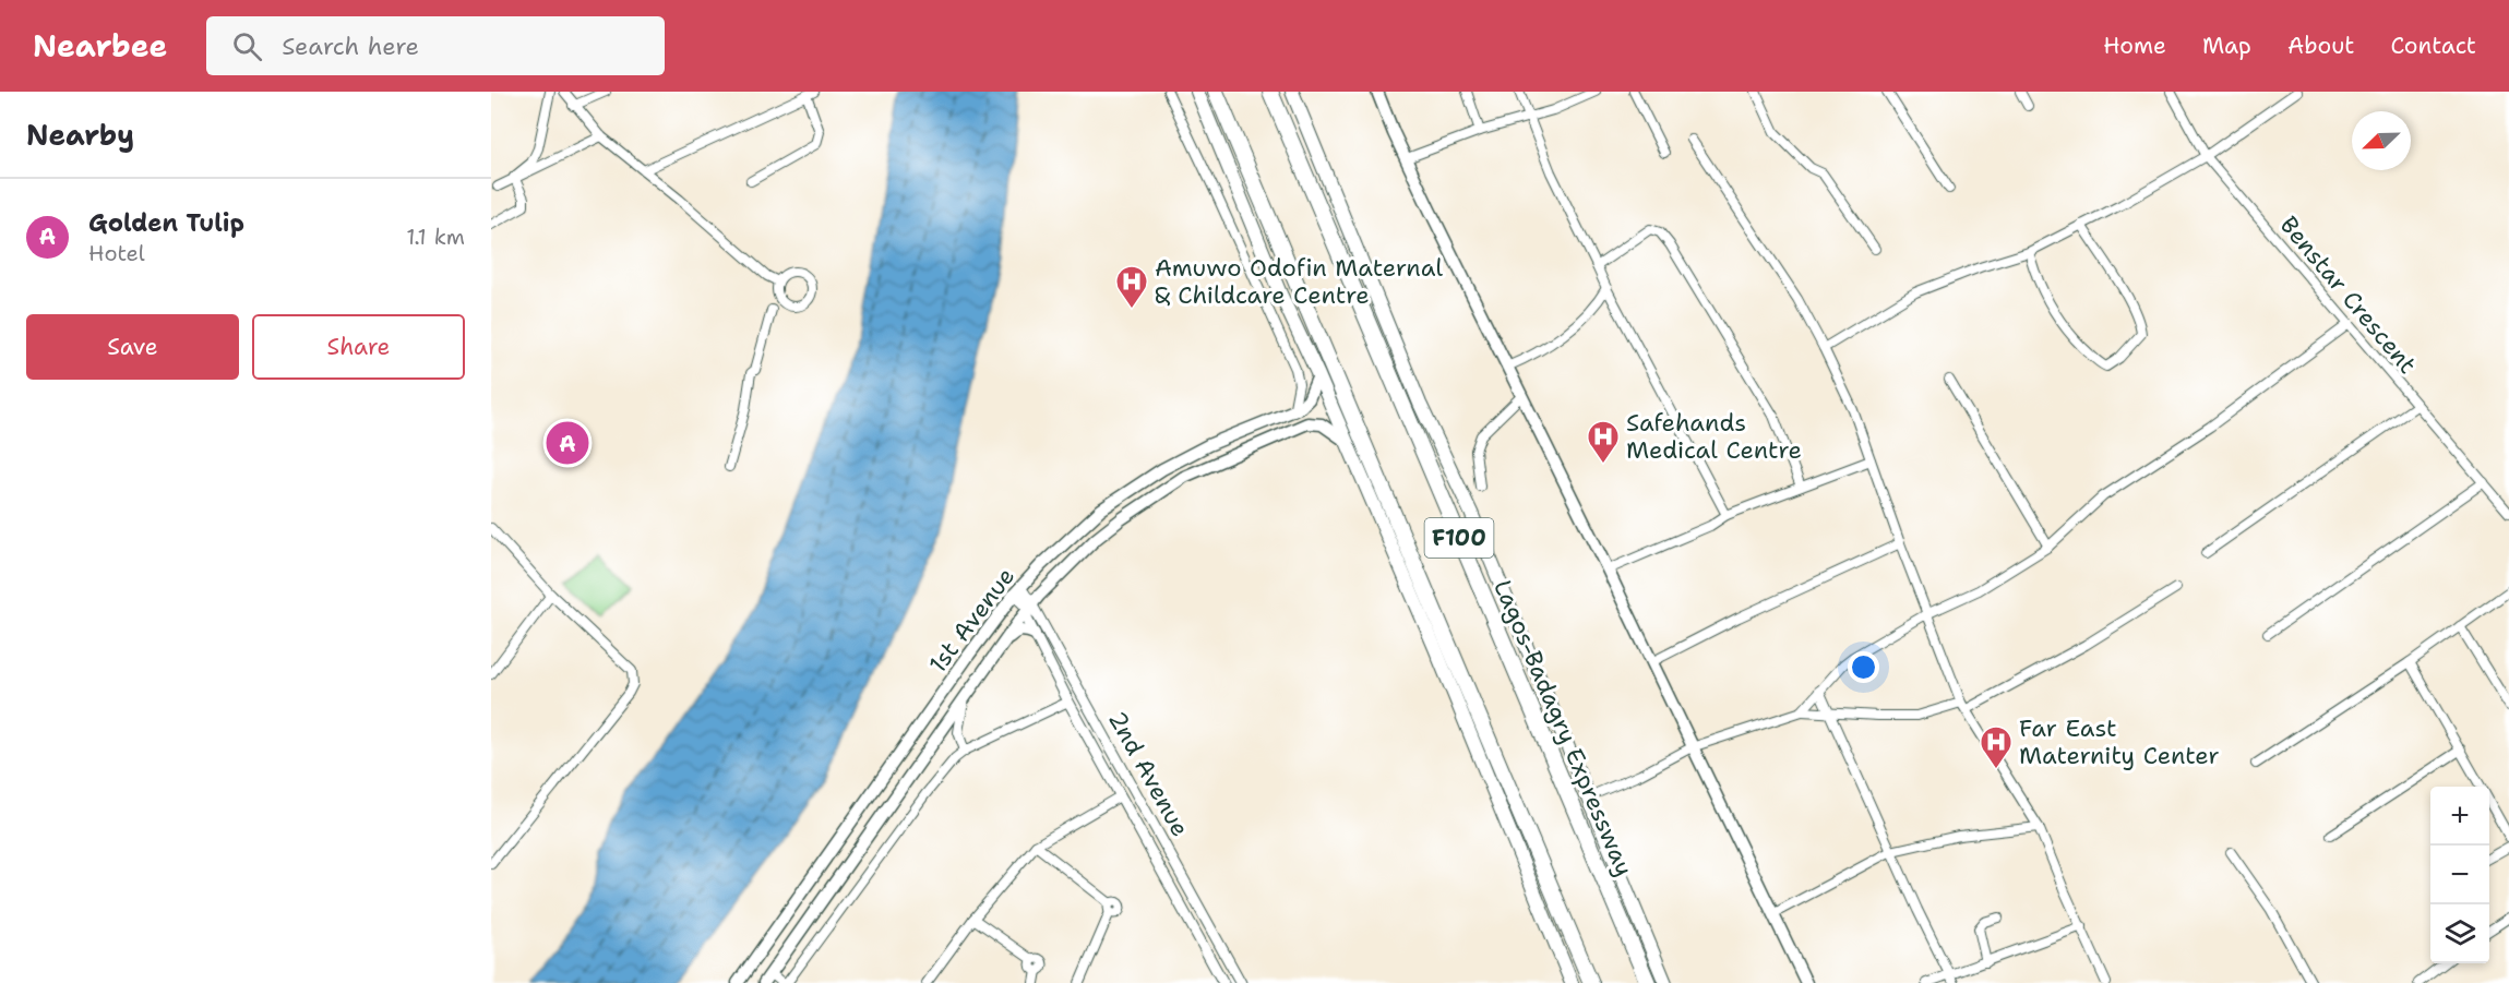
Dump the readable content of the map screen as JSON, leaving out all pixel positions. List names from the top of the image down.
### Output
{
  "streets": {
    "highway": ["F100", "Lagos-Badagry Expressway"],
    "main road": ["1st Avenue"],
    "street": ["Benstar Crescent", "2nd Avenue"]
  },
  "crossings": [
    ["1st Avenue", "2nd Avenue"]
  ],
  "places": {
    "hospital": ["Amuwo Odofin Maternal & Childcare Centre", "Safehands Medical Centre", "Far East Maternity Center"]
  },
  "north": "bottom left",
  "page": {
    "header": "Nearbee",
    "search": "Search here",
    "nav": [
      "Home",
      "Map",
      "About",
      "Contact"
    ],
    "heading": "Nearby",
    "list": [
      {
        "mark": "A",
        "name": "Golden Tulip",
        "note": "Hotel",
        "value": "1.1 km"
      }
    ],
    "buttons": ["Save", "Share"],
    "pins": "A",
    "map_buttons": ["+", "−"]
  }
}
